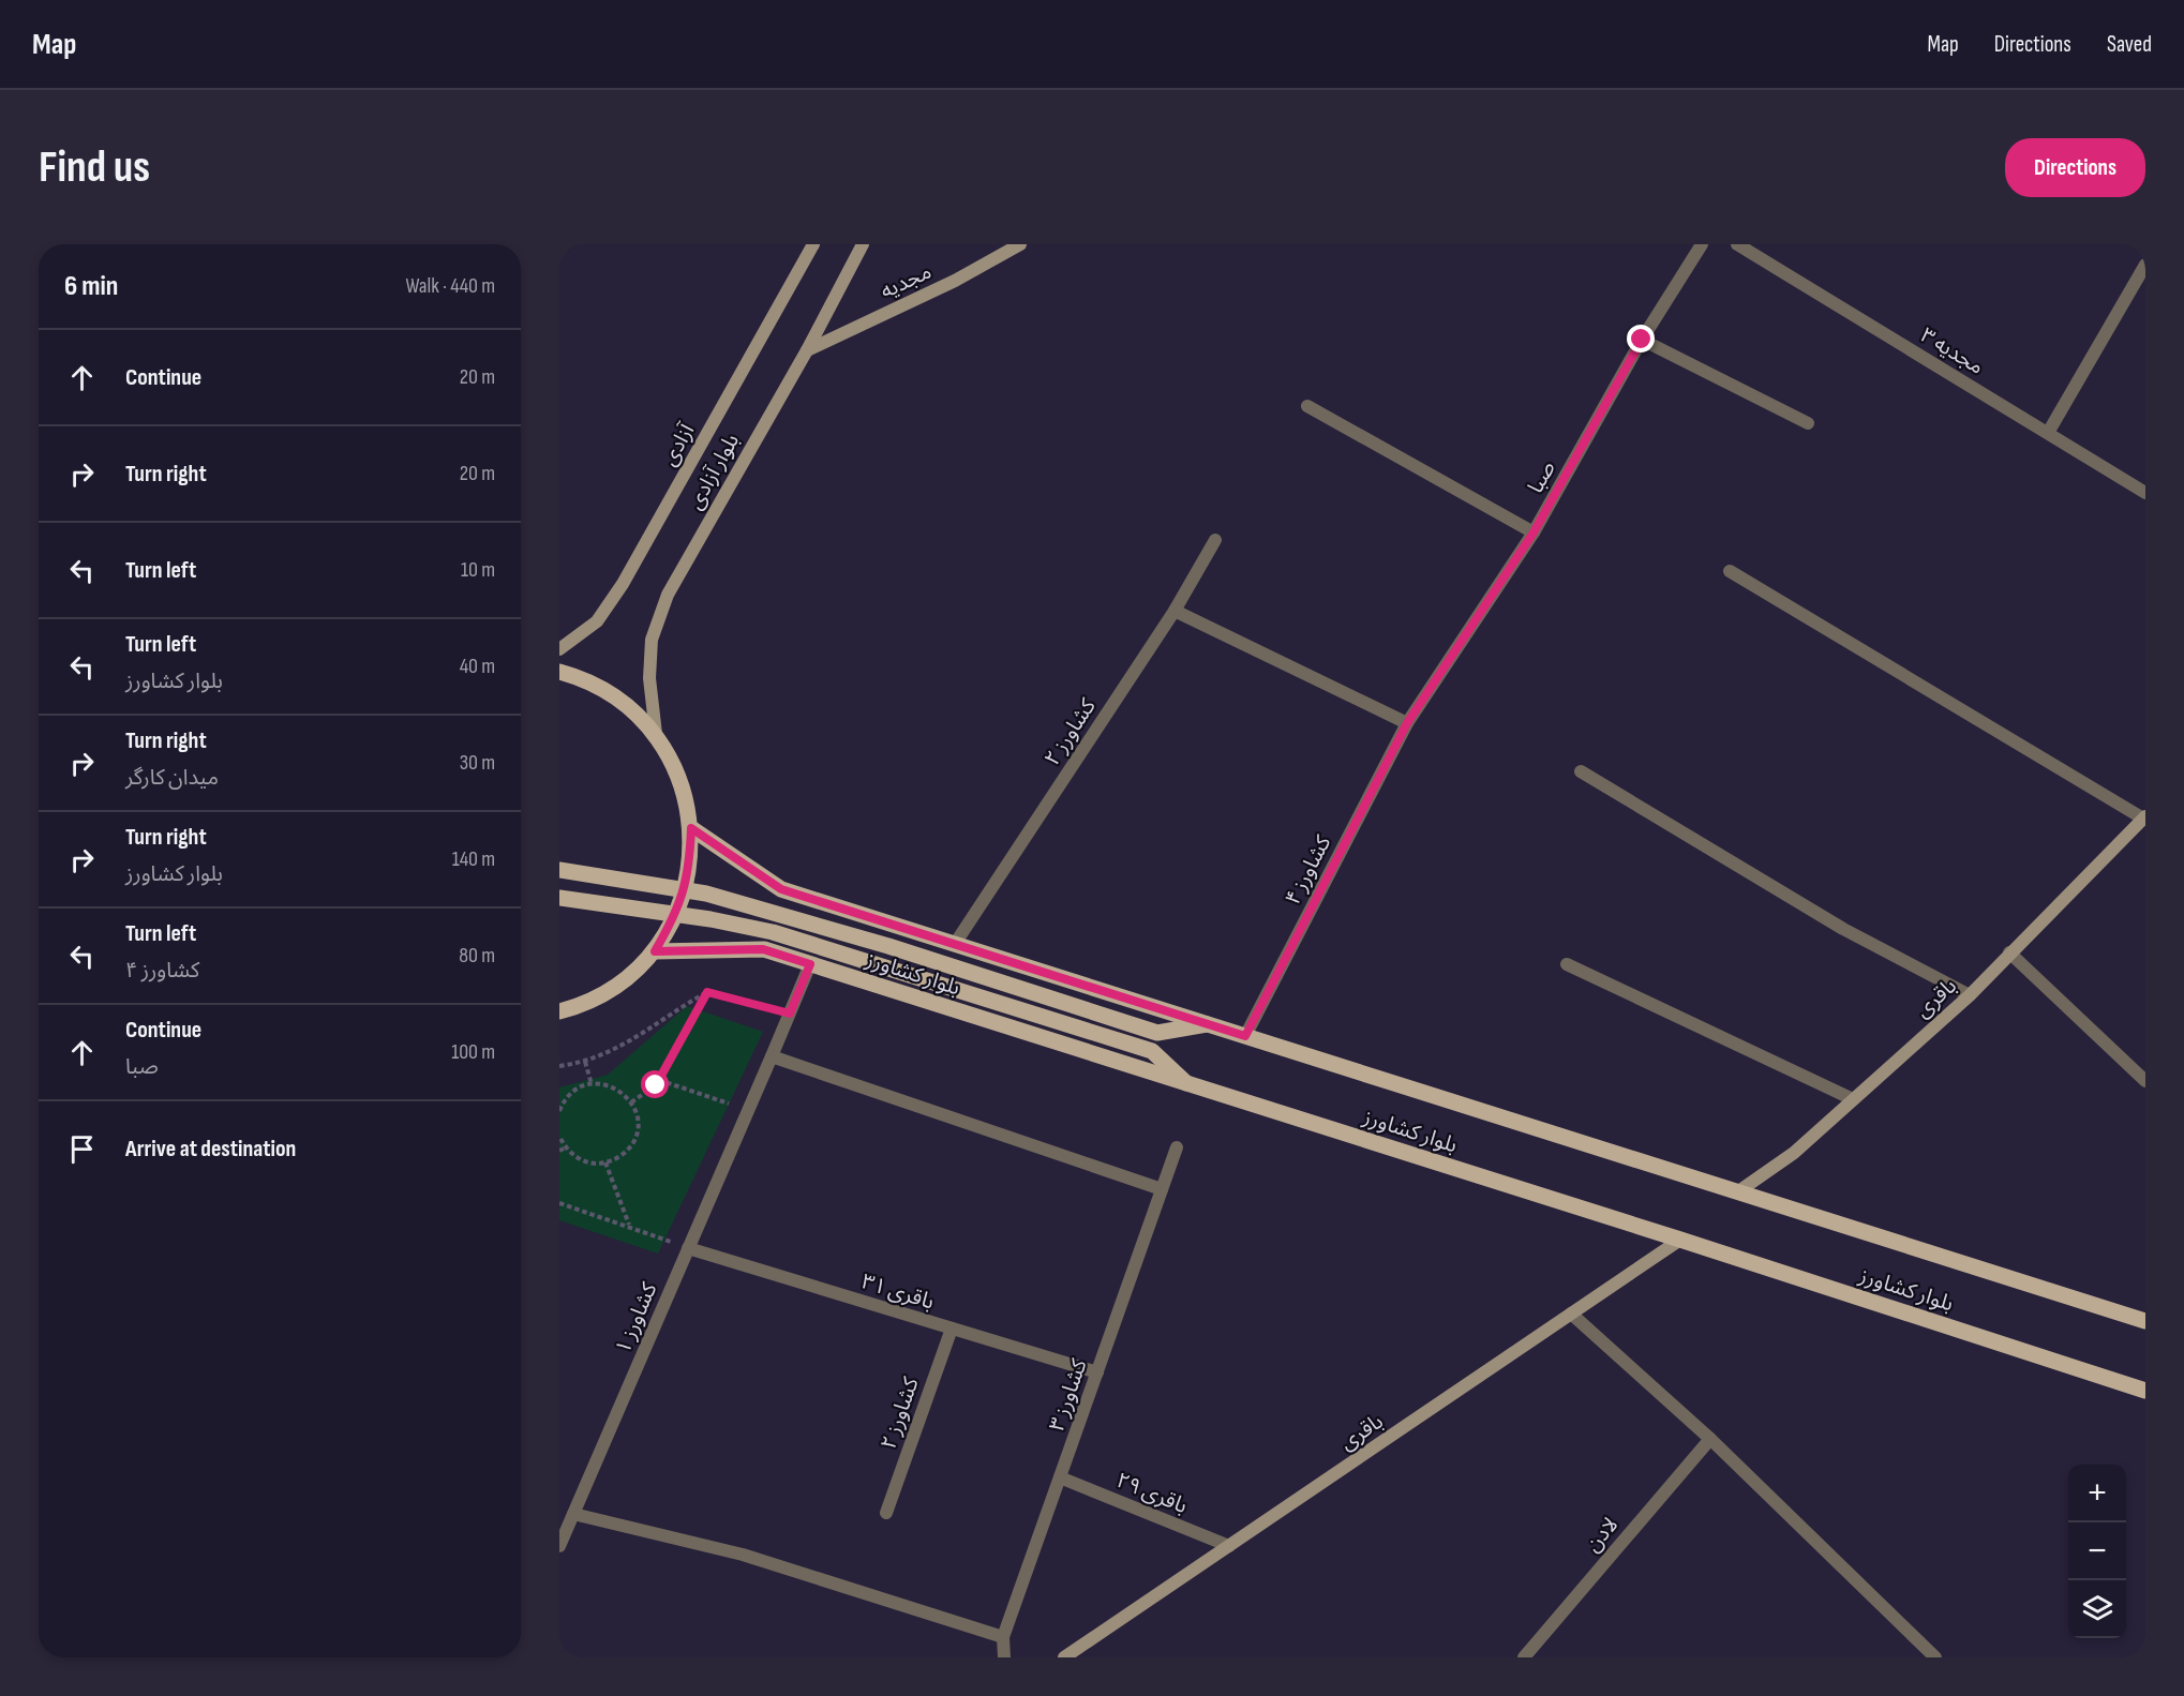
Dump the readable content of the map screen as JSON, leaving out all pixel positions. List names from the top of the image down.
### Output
{
  "streets": {
    "main road": ["بلوار کشاورز"],
    "street": [
      "مجدیه",
      "مجدیه ۳",
      "آزادی",
      "بلوار آزادی",
      "صبا",
      "کشاورز ۲",
      "کشاورز ۴",
      "باقری",
      "باقری ۳۱",
      "کشاورز ۱",
      "کشاورز ۳",
      "باقری ۲۹",
      "لادن"
    ]
  },
  "crossings": [
    ["مجدیه", "بلوار آزادی"],
    ["صبا", "کشاورز ۴"],
    ["کشاورز ۲", "بلوار کشاورز"],
    ["کشاورز ۲", "باقری ۳۱"],
    ["کشاورز ۴", "بلوار کشاورز"],
    ["بلوار کشاورز", "باقری"],
    ["بلوار کشاورز", "کشاورز ۱"],
    ["باقری", "باقری ۲۹"],
    ["باقری ۳۱", "کشاورز ۱"],
    ["باقری ۳۱", "کشاورز ۳"],
    ["کشاورز ۳", "باقری ۲۹"]
  ],
  "page": {
    "header": "Map",
    "nav": ["Map", "Directions", "Saved"],
    "buttons": "Directions",
    "title": "Find us",
    "heading": ["6 min", "Walk · 440 m"],
    "list": [
      ["Continue", "20 m"],
      ["Turn right", "20 m"],
      ["Turn left", "10 m"],
      ["Turn left", "بلوار کشاورز", "40 m"],
      ["Turn right", "میدان کارگر", "30 m"],
      ["Turn right", "بلوار کشاورز", "140 m"],
      ["Turn left", "کشاورز ۴", "80 m"],
      ["Continue", "صبا", "100 m"],
      "Arrive at destination"
    ],
    "map_buttons": ["+", "−"]
  }
}
